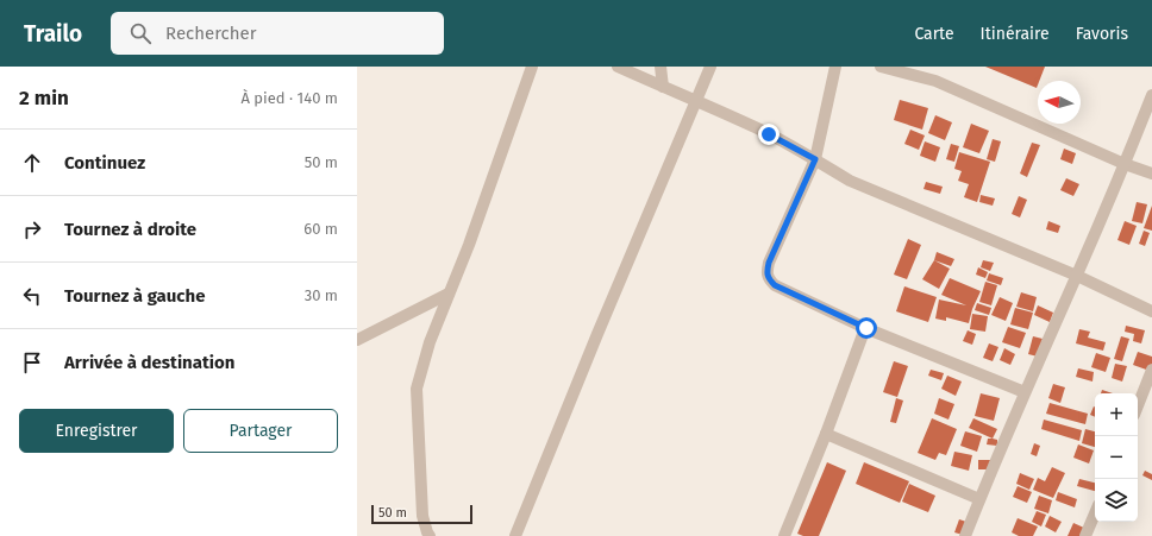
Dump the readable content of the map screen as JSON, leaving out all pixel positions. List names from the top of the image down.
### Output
{
  "scale_bar": "50 m",
  "north": "left",
  "page": {
    "header": "Trailo",
    "search": "Rechercher",
    "nav": ["Carte", "Itinéraire", "Favoris"],
    "heading": ["2 min", "À pied · 140 m"],
    "list": [
      ["Continuez", "50 m"],
      ["Tournez à droite", "60 m"],
      ["Tournez à gauche", "30 m"],
      "Arrivée à destination"
    ],
    "map_buttons": ["+", "−"],
    "buttons": ["Enregistrer", "Partager"],
    "scale": "50 m"
  }
}
